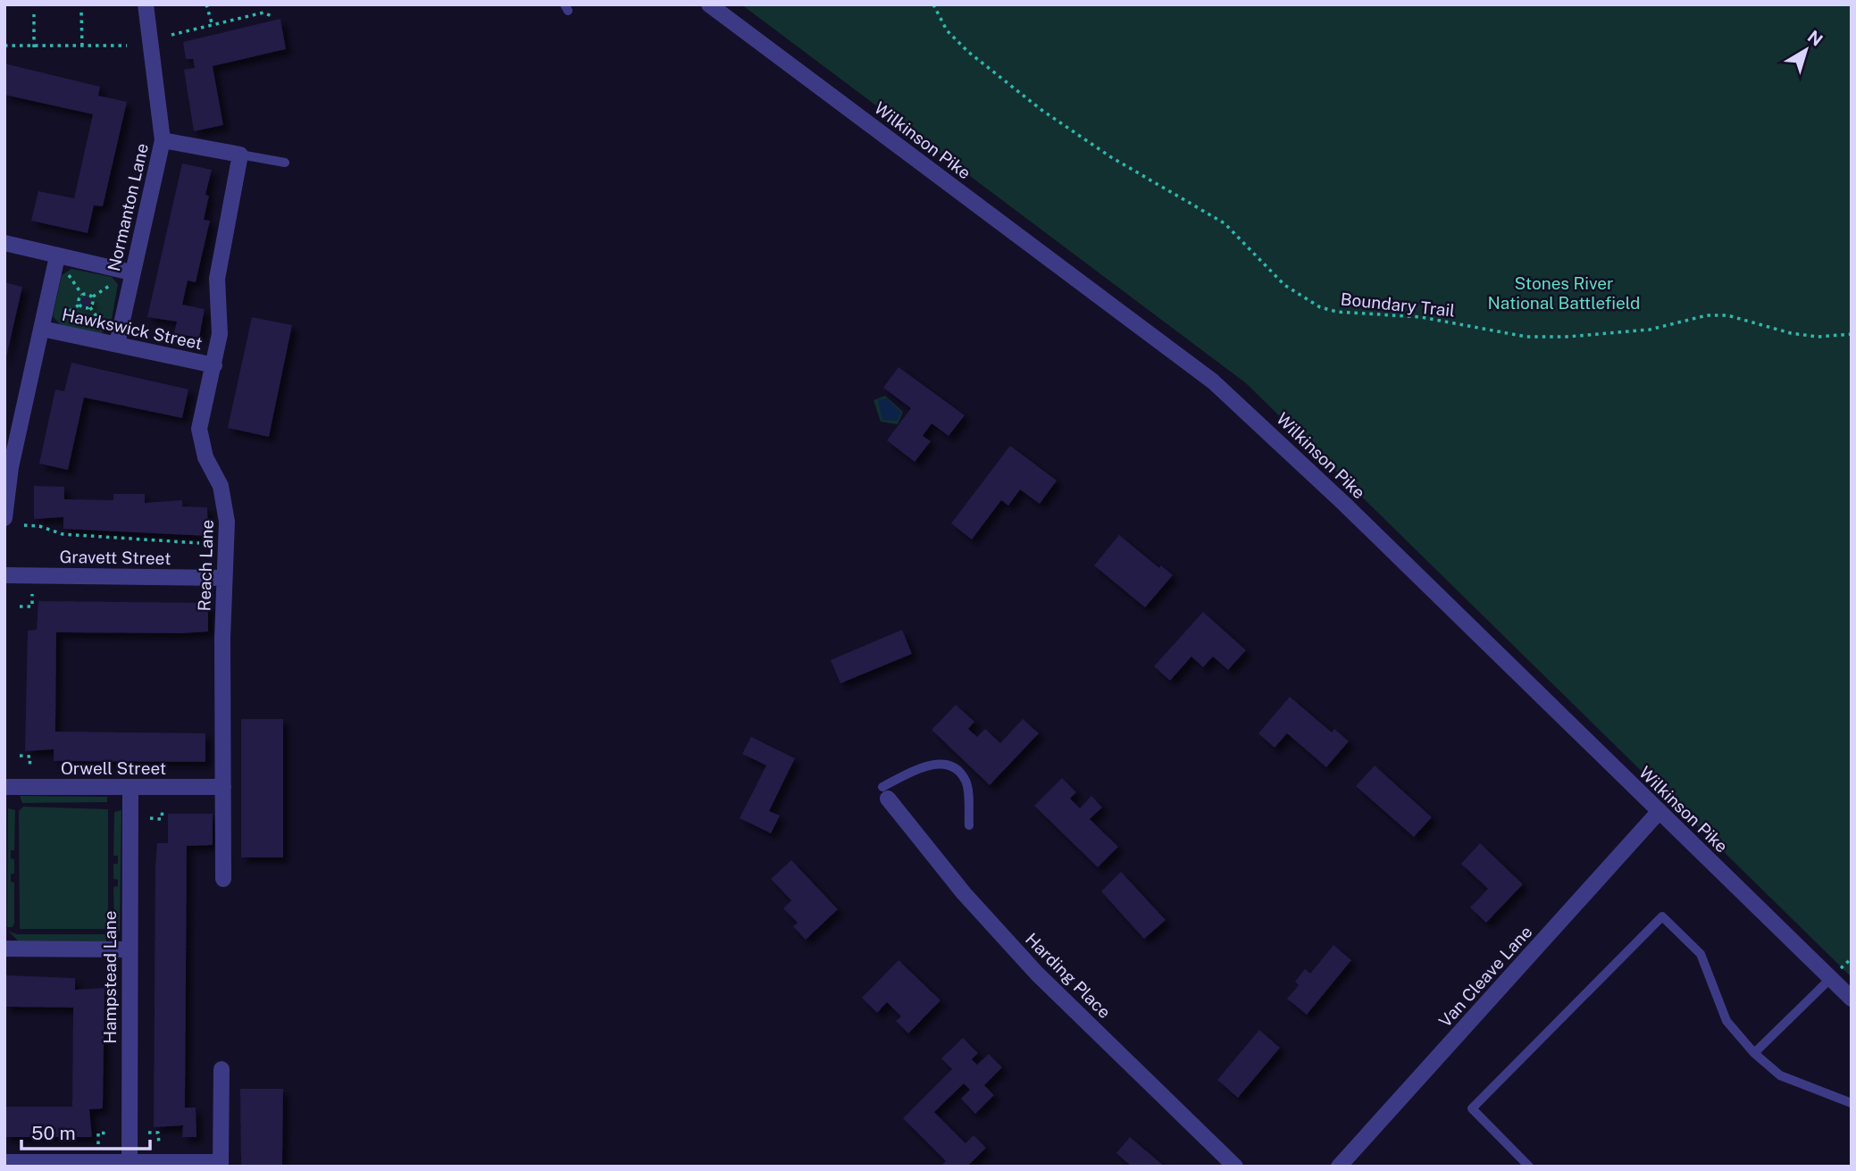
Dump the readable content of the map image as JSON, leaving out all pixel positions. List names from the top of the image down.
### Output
{
  "streets": {
    "street": [
      "Wilkinson Pike",
      "Normanton Lane",
      "Hawkswick Street",
      "Gravett Street",
      "Reach Lane",
      "Orwell Street",
      "Harding Place",
      "Van Cleave Lane",
      "Hampstead Lane"
    ],
    "path": ["Boundary Trail"]
  },
  "crossings": [
    ["Wilkinson Pike", "Van Cleave Lane"],
    ["Normanton Lane", "Hawkswick Street"],
    ["Hawkswick Street", "Reach Lane"],
    ["Gravett Street", "Reach Lane"],
    ["Reach Lane", "Orwell Street"],
    ["Orwell Street", "Hampstead Lane"]
  ],
  "parks": ["Stones River National Battlefield"],
  "scale_bar": "50 m",
  "north": "top right"
}
